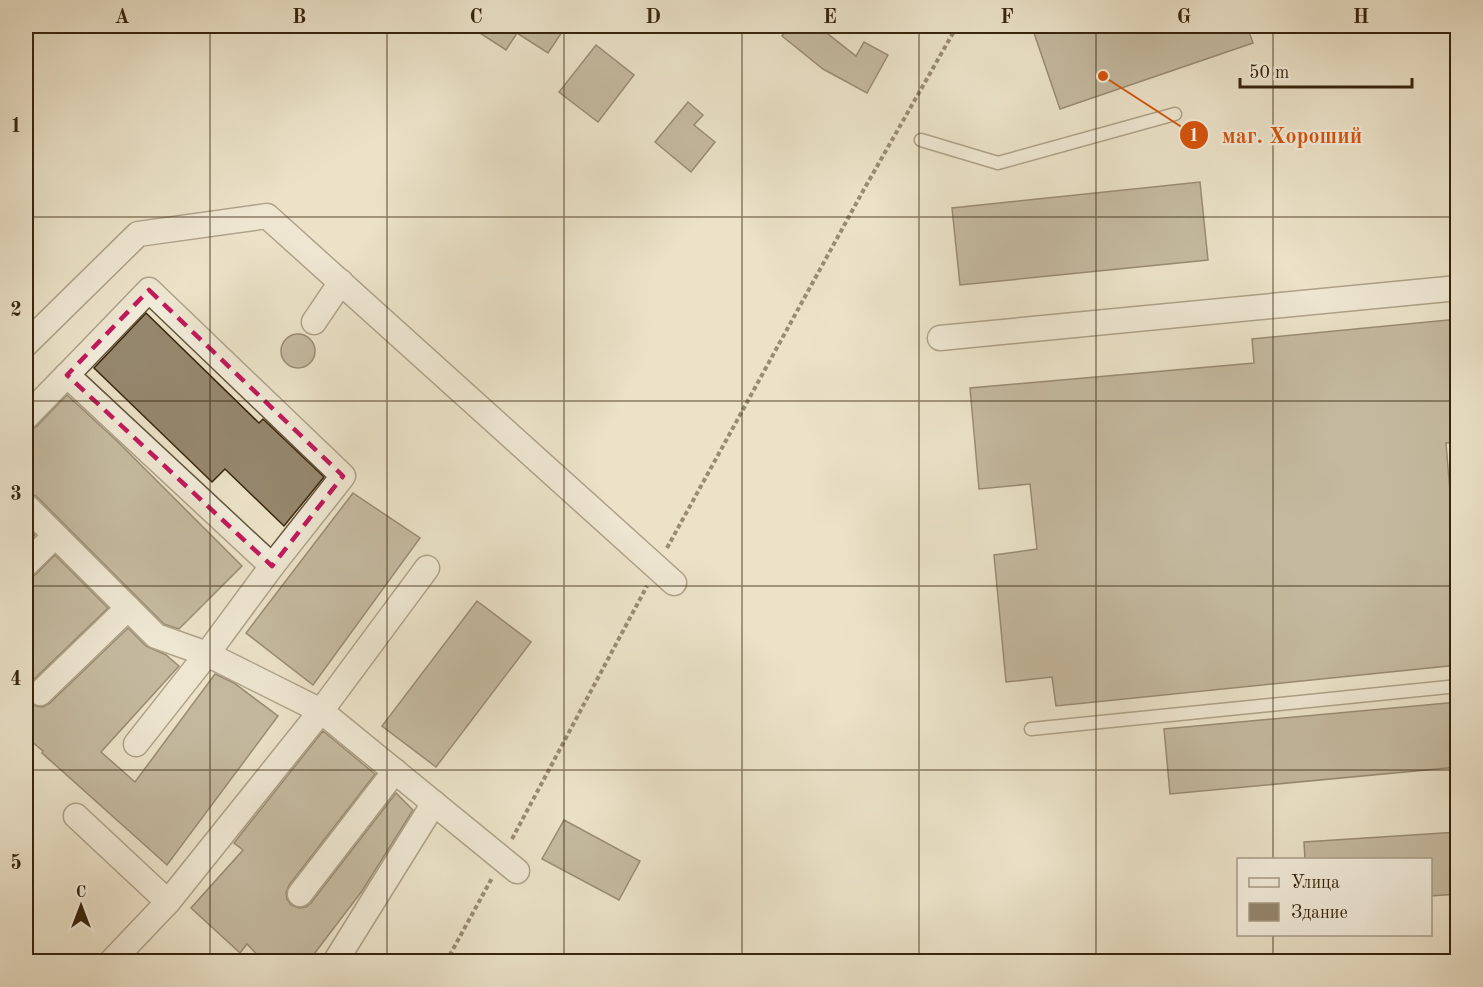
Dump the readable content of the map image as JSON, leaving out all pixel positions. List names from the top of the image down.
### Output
{
  "places": ["маг. Хороший"],
  "legend": ["Улица", "Здание"],
  "scale_bar": "50 m",
  "north": "top",
  "grid": {
    "columns": [
      "A",
      "B",
      "C",
      "D",
      "E",
      "F",
      "G",
      "H"
    ],
    "rows": [
      "1",
      "2",
      "3",
      "4",
      "5"
    ]
  }
}
